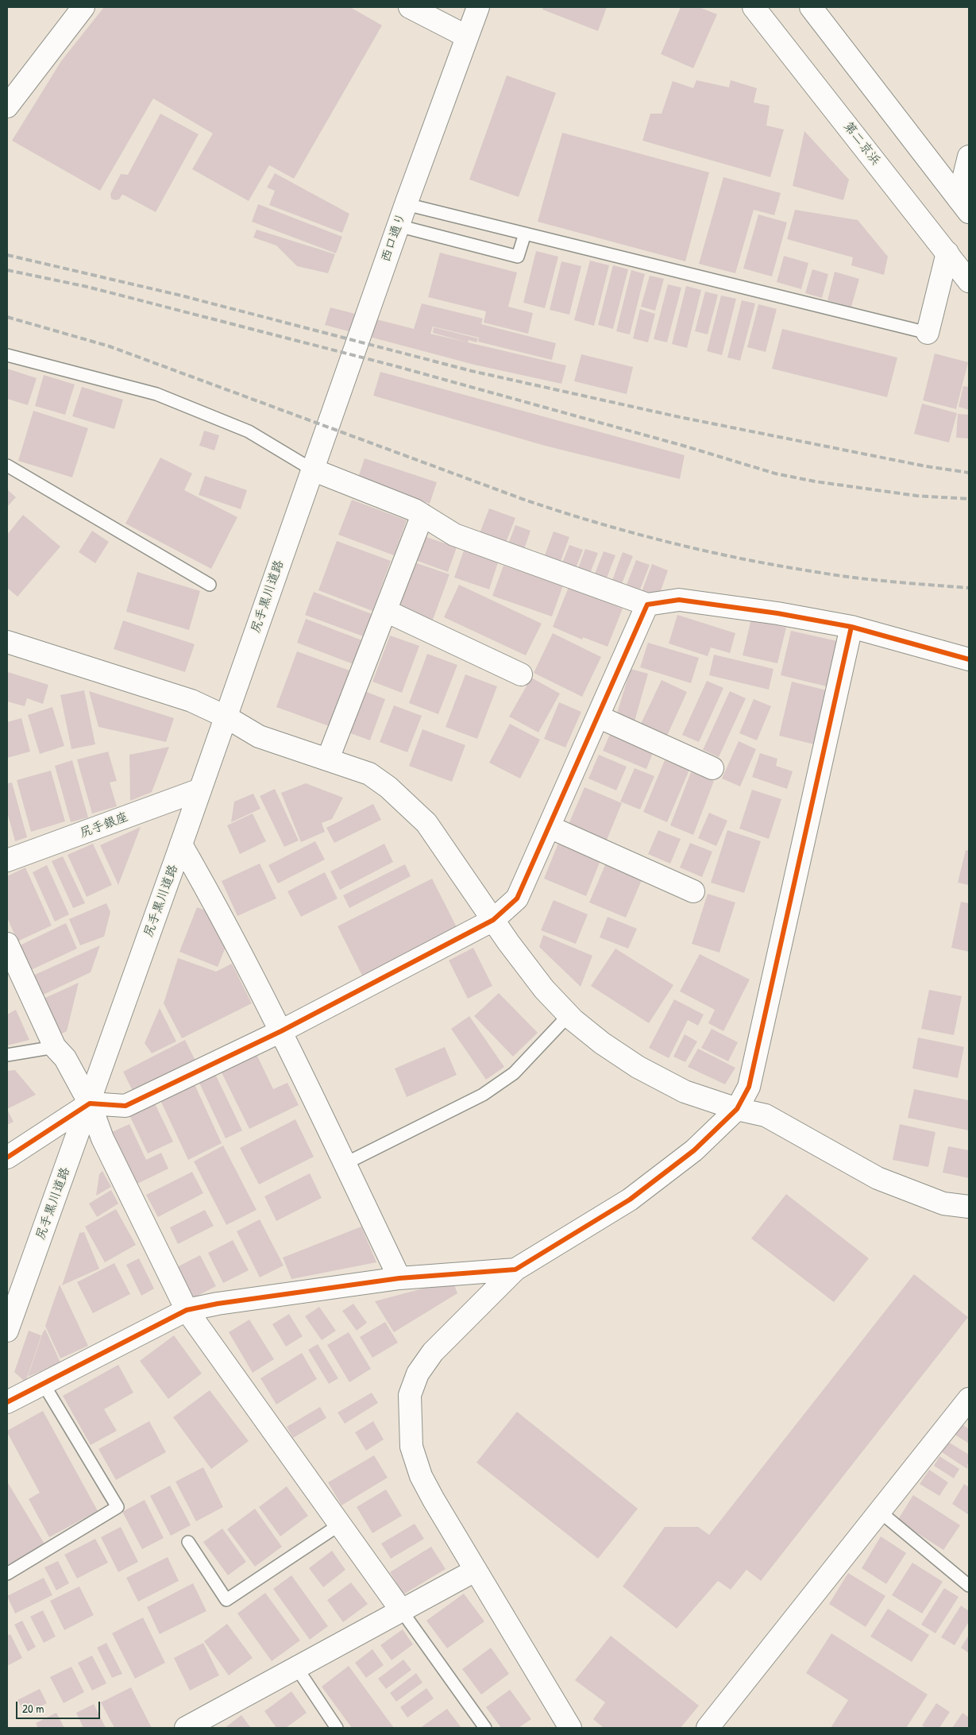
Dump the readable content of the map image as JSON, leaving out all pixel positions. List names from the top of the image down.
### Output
{
  "streets": {
    "main road": [
      "第二京浜",
      "西口通り",
      "尻手黒川道路",
      "尻手銀座"
    ]
  },
  "crossings": [
    ["西口通り", "尻手黒川道路"],
    ["尻手黒川道路", "尻手銀座"]
  ],
  "scale_bar": "20 m"
}
